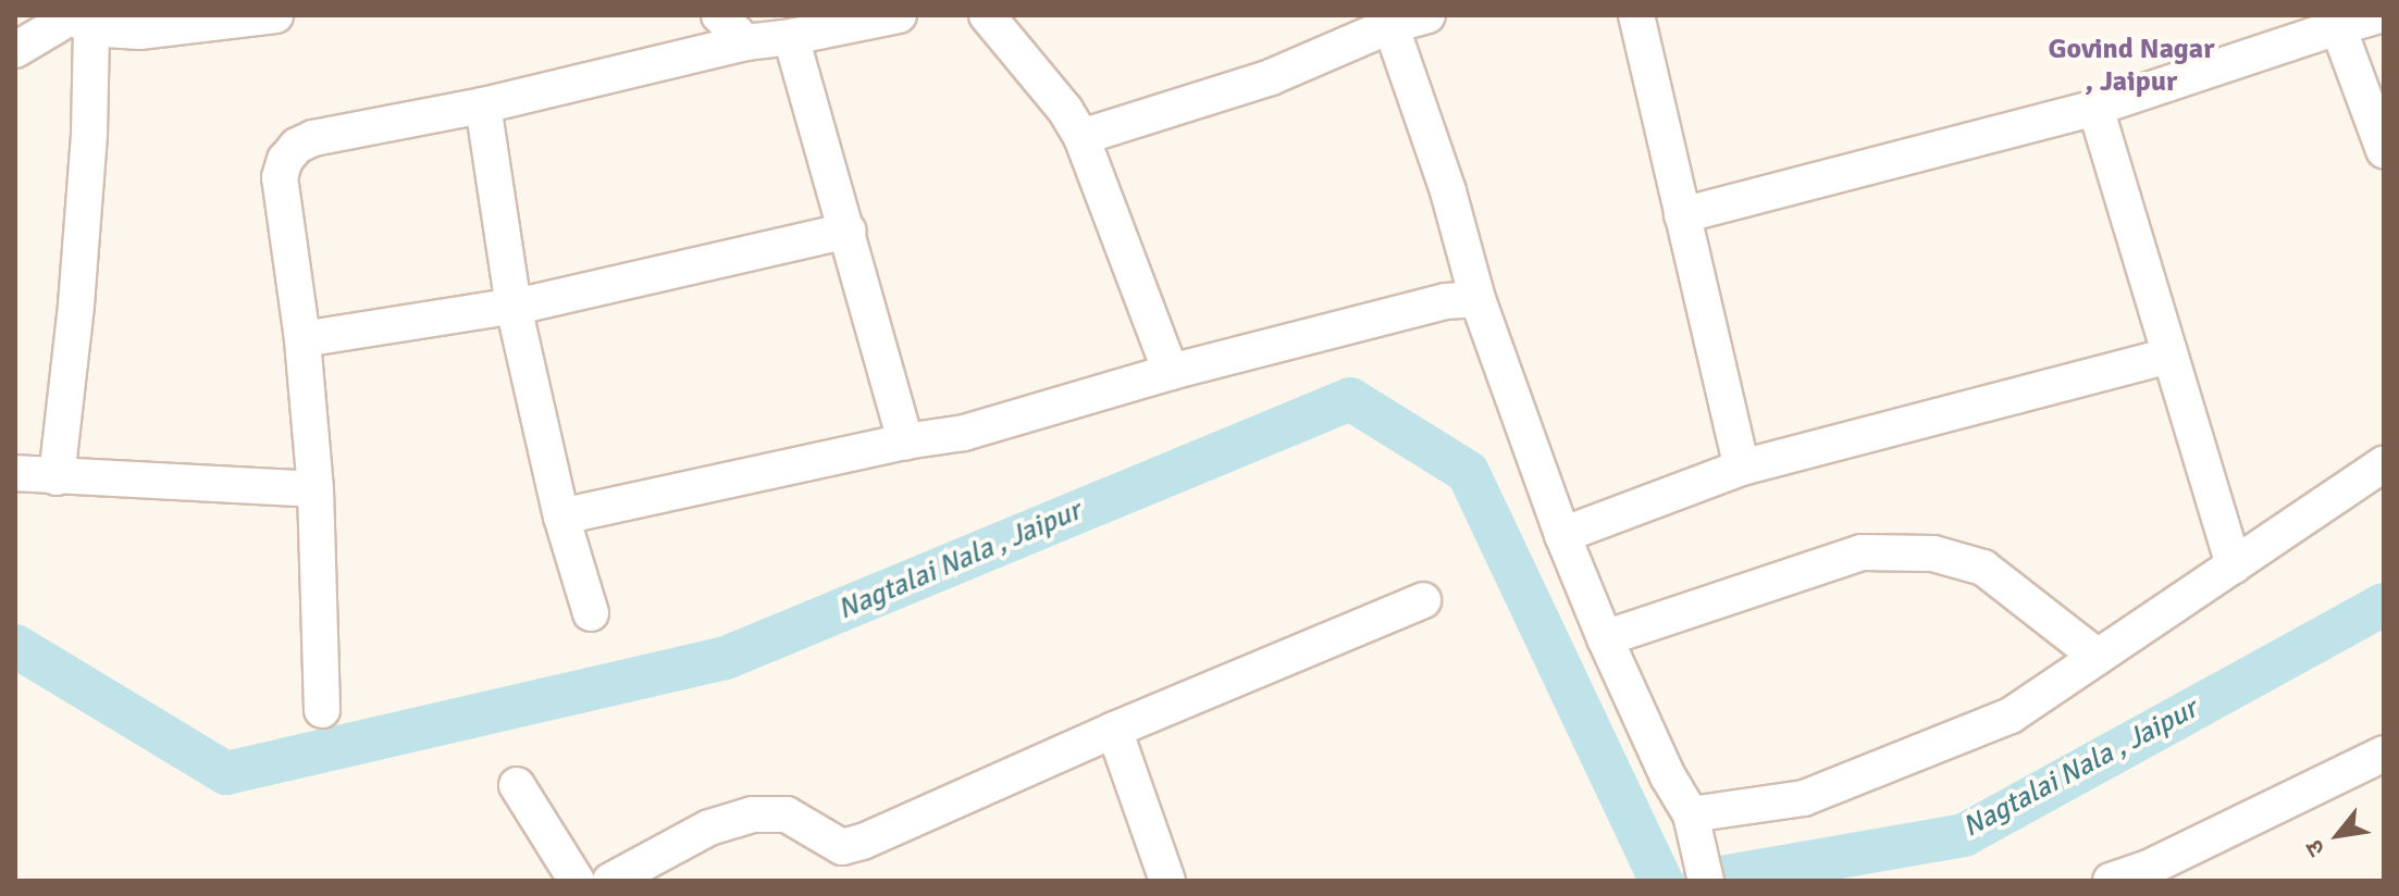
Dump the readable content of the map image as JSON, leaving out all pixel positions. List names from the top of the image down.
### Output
{
  "districts": ["Govind Nagar , Jaipur"],
  "water": ["Nagtalai Nala , Jaipur"],
  "north": "bottom left"
}
